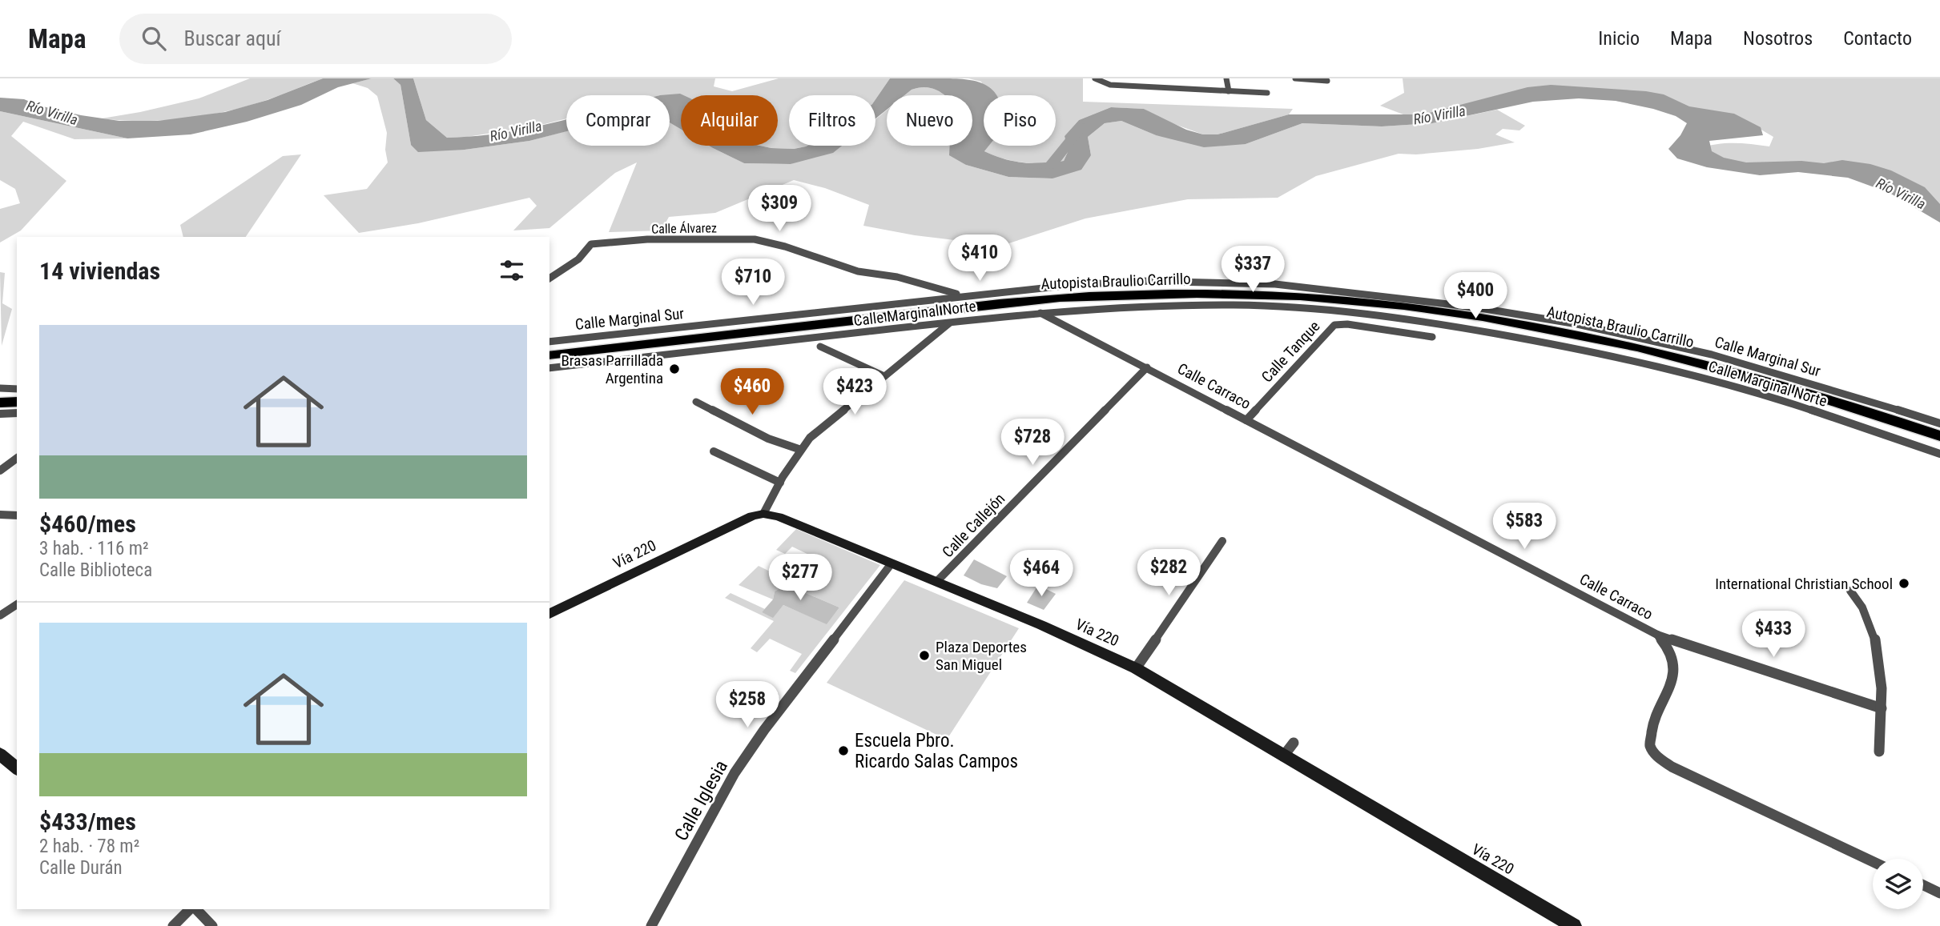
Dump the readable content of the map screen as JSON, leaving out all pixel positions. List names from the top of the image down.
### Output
{
  "streets": {
    "highway": ["Autopista Braulio Carrillo"],
    "main road": ["Vía 220"],
    "street": [
      "Calle Álvarez",
      "Calle Marginal Norte",
      "Calle Marginal Sur",
      "Calle Tanque",
      "Calle Carraco",
      "Calle Callejón",
      "Calle Iglesia"
    ]
  },
  "crossings": [
    ["Calle Álvarez", "Calle Marginal Sur"],
    ["Autopista Braulio Carrillo", "Calle Marginal Sur"],
    ["Calle Marginal Norte", "Calle Carraco"],
    ["Calle Tanque", "Calle Carraco"],
    ["Calle Carraco", "Calle Callejón"],
    ["Calle Callejón", "Vía 220"],
    ["Vía 220", "Calle Iglesia"]
  ],
  "water": ["Río Virilla"],
  "places": [
    "Brasas Parrillada Argentina",
    "International Christian School",
    "Plaza Deportes San Miguel",
    "Escuela Pbro. Ricardo Salas Campos"
  ],
  "page": {
    "header": "Mapa",
    "search": "Buscar aquí",
    "nav": [
      "Inicio",
      "Mapa",
      "Nosotros",
      "Contacto"
    ],
    "chip": [
      "Comprar",
      "Alquilar",
      "Filtros",
      "Nuevo",
      "Piso"
    ],
    "price": [
      "$309",
      "$410",
      "$337",
      "$710",
      "$400",
      "$460",
      "$423",
      "$728",
      "$583",
      "$282",
      "$464",
      "$277",
      "$433",
      "$258"
    ],
    "heading": "14 viviendas",
    "list": [
      {
        "name": "$460/mes",
        "note": "3 hab. · 116 m² · Calle Biblioteca"
      },
      {
        "name": "$433/mes",
        "note": "2 hab. · 78 m² · Calle Durán"
      }
    ]
  }
}
